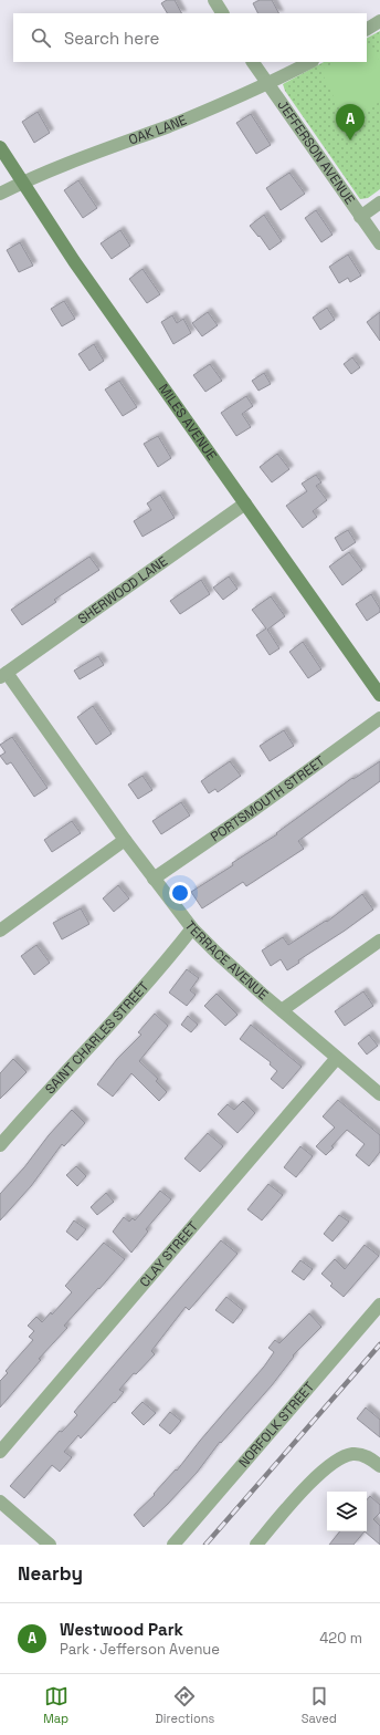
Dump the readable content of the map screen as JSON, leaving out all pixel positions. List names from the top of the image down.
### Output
{
  "streets": {
    "street": [
      "OAK LANE",
      "JEFFERSON AVENUE",
      "MILES AVENUE",
      "SHERWOOD LANE",
      "PORTSMOUTH STREET",
      "TERRACE AVENUE",
      "SAINT CHARLES STREET",
      "CLAY STREET",
      "NORFOLK STREET"
    ]
  },
  "crossings": [
    ["OAK LANE", "JEFFERSON AVENUE"],
    ["OAK LANE", "MILES AVENUE"],
    ["MILES AVENUE", "SHERWOOD LANE"],
    ["SHERWOOD LANE", "TERRACE AVENUE"],
    ["PORTSMOUTH STREET", "TERRACE AVENUE"],
    ["TERRACE AVENUE", "SAINT CHARLES STREET"],
    ["TERRACE AVENUE", "CLAY STREET"]
  ],
  "page": {
    "search": "Search here",
    "pins": "A",
    "heading": "Nearby",
    "list": [
      {
        "mark": "A",
        "name": "Westwood Park",
        "note": "Park · Jefferson Avenue",
        "value": "420 m"
      }
    ],
    "nav": ["Map", "Directions", "Saved"]
  }
}
